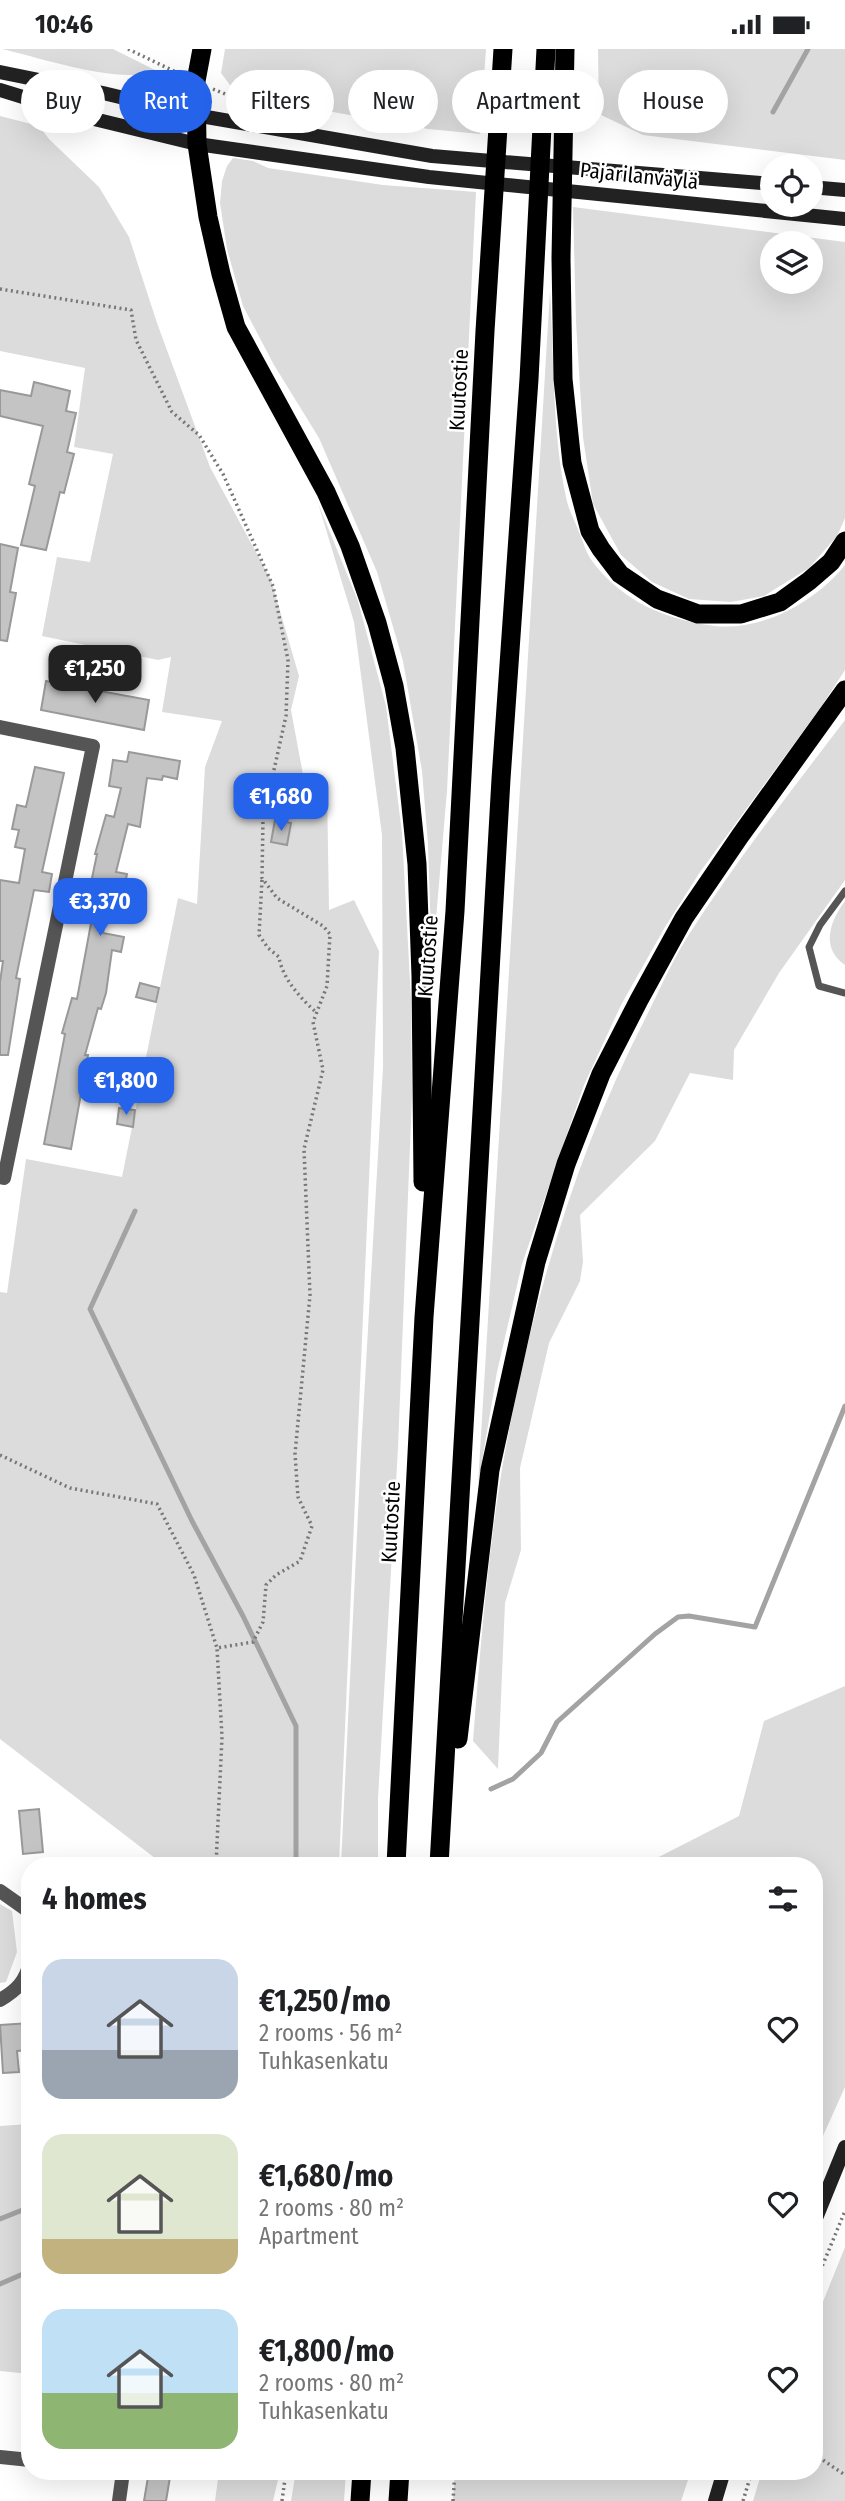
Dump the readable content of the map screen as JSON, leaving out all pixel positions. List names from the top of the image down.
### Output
{
  "streets": {
    "highway": ["Kuutostie"],
    "main road": ["Pajarilanväylä"]
  },
  "page": {
    "status": "10:46",
    "chip": [
      "Buy",
      "Rent",
      "Filters",
      "New",
      "Apartment",
      "House"
    ],
    "price": [
      "€1,250",
      "€1,680",
      "€3,370",
      "€1,800"
    ],
    "heading": "4 homes",
    "list": [
      {
        "name": "€1,250/mo",
        "note": "2 rooms · 56 m² · Tuhkasenkatu"
      },
      {
        "name": "€1,680/mo",
        "note": "2 rooms · 80 m² · Apartment"
      },
      {
        "name": "€1,800/mo",
        "note": "2 rooms · 80 m² · Tuhkasenkatu"
      }
    ]
  }
}
